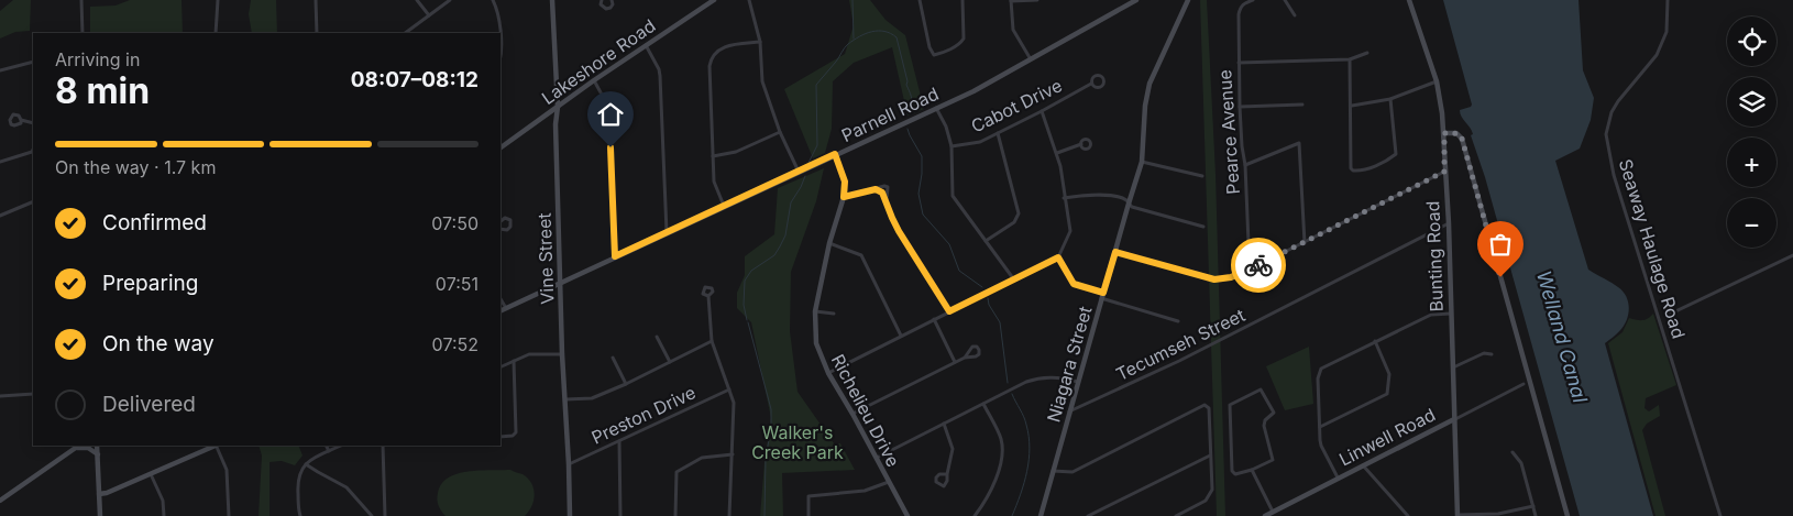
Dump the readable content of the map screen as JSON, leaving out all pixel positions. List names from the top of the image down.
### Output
{
  "streets": {
    "main road": [
      "Lakeshore Road",
      "Parnell Road",
      "Bunting Road",
      "Vine Street",
      "Niagara Street",
      "Richelieu Drive",
      "Linwell Road"
    ],
    "street": [
      "Cabot Drive",
      "Pearce Avenue",
      "Seaway Haulage Road",
      "Tecumseh Street",
      "Preston Drive"
    ]
  },
  "crossings": [
    ["Lakeshore Road", "Vine Street"],
    ["Parnell Road", "Vine Street"],
    ["Parnell Road", "Richelieu Drive"],
    ["Bunting Road", "Tecumseh Street"],
    ["Bunting Road", "Linwell Road"],
    ["Vine Street", "Preston Drive"],
    ["Tecumseh Street", "Niagara Street"]
  ],
  "water": ["Welland Canal"],
  "parks": ["Walker's Creek Park"],
  "page": {
    "map_buttons": ["+", "−"],
    "heading": ["8 min", "Arriving in", "08:07–08:12"],
    "bar": "On the way · 1.7 km",
    "list": [
      ["Confirmed", "07:50"],
      ["Preparing", "07:51"],
      ["On the way", "07:52"],
      "Delivered"
    ]
  }
}
